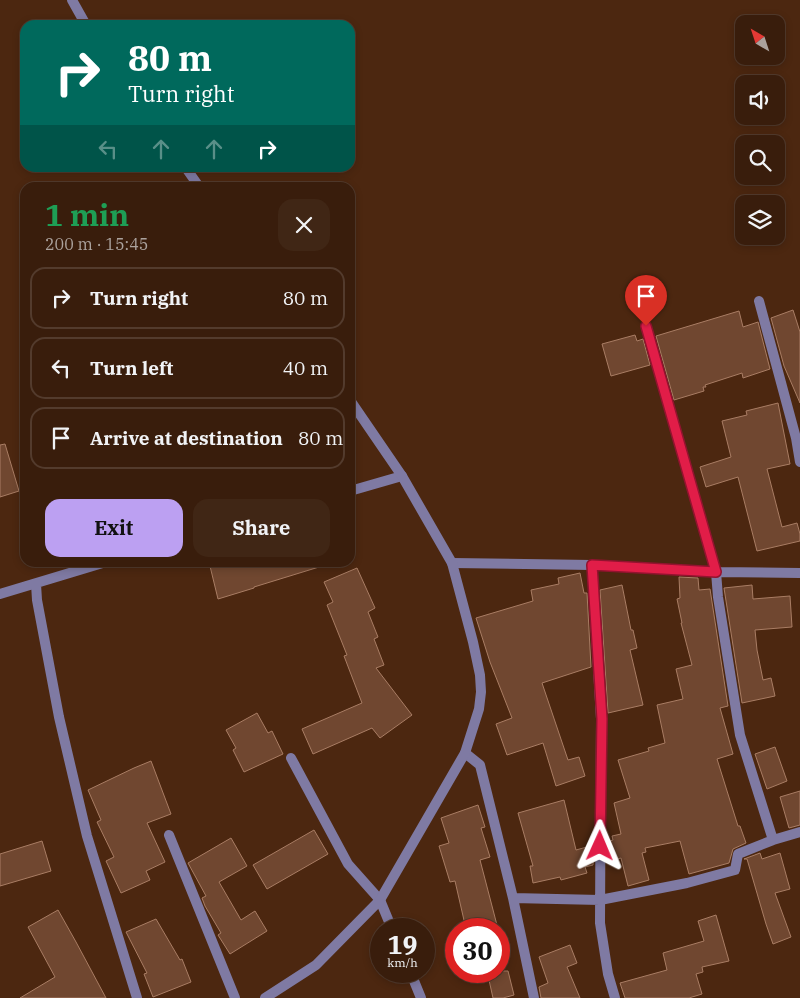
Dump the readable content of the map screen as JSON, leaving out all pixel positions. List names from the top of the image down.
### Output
{
  "north": "top left",
  "page": {
    "turn": ["80 m", "Turn right"],
    "heading": ["1 min", "200 m · 15:45"],
    "list": [
      {
        "name": "Turn right",
        "value": "80 m"
      },
      {
        "name": "Turn left",
        "value": "40 m"
      },
      {
        "name": "Arrive at destination",
        "value": "80 m"
      }
    ],
    "buttons": ["Exit", "Share"],
    "speed": "19 km/h",
    "limit": "30"
  }
}
